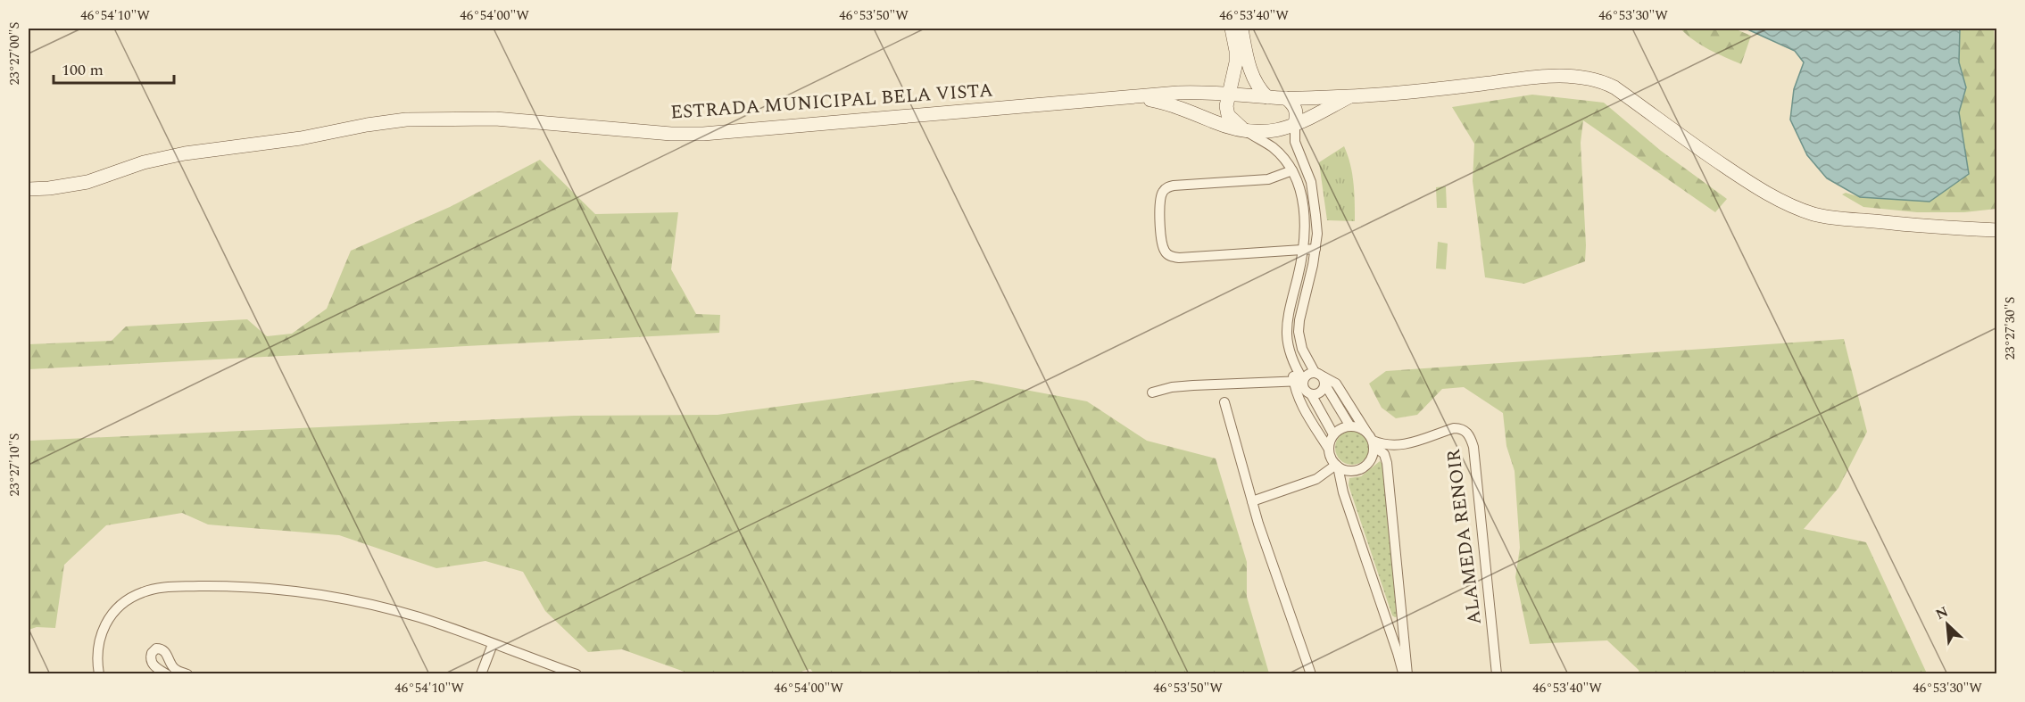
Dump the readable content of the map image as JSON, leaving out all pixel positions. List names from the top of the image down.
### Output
{
  "streets": {
    "main road": ["ESTRADA MUNICIPAL BELA VISTA"],
    "street": ["ALAMEDA RENOIR"]
  },
  "scale_bar": "100 m",
  "north": "top left",
  "coordinates": [
    "46°54'10\"W",
    "46°54'00\"W",
    "46°53'50\"W",
    "46°53'40\"W",
    "46°53'30\"W",
    "23°27'00\"S",
    "23°27'30\"S",
    "23°27'10\"S"
  ]
}
